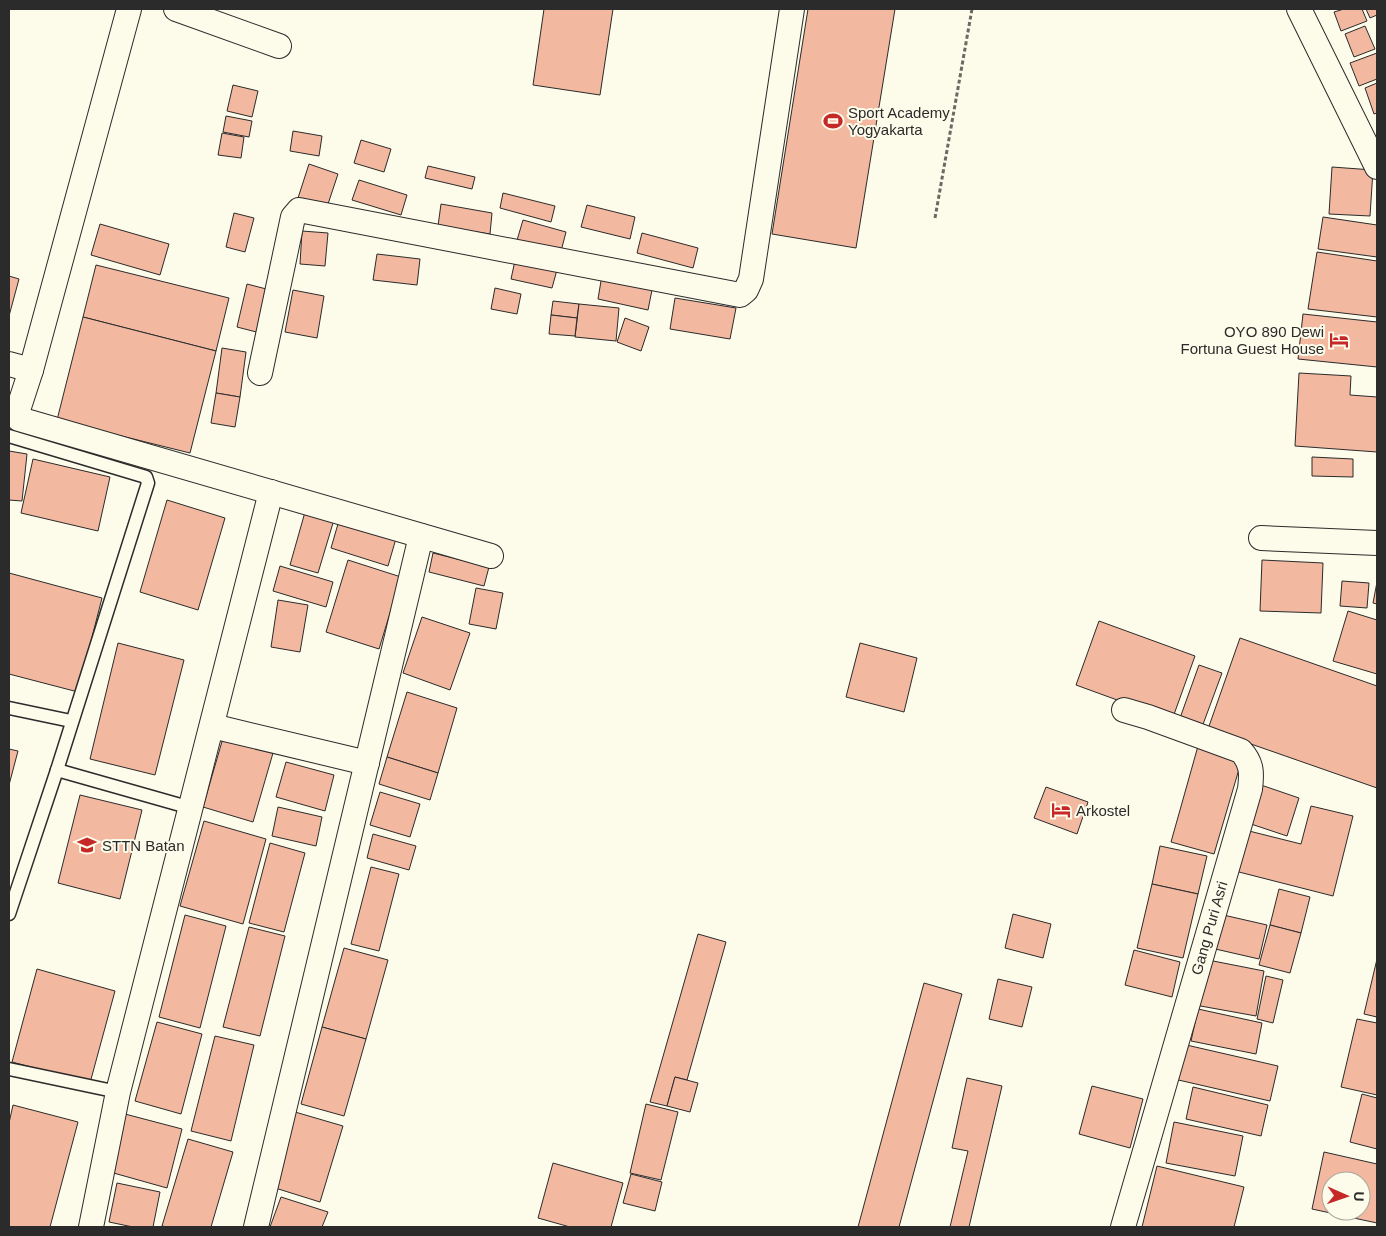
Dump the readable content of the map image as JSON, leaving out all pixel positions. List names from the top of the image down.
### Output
{
  "streets": {
    "street": ["Gang Puri Asri"]
  },
  "places": {
    "sports": ["Sport Academy Yogyakarta"],
    "hotel": ["OYO 890 Dewi Fortuna Guest House", "Arkostel"],
    "school or university": ["STTN Batan"]
  },
  "north": "right"
}
